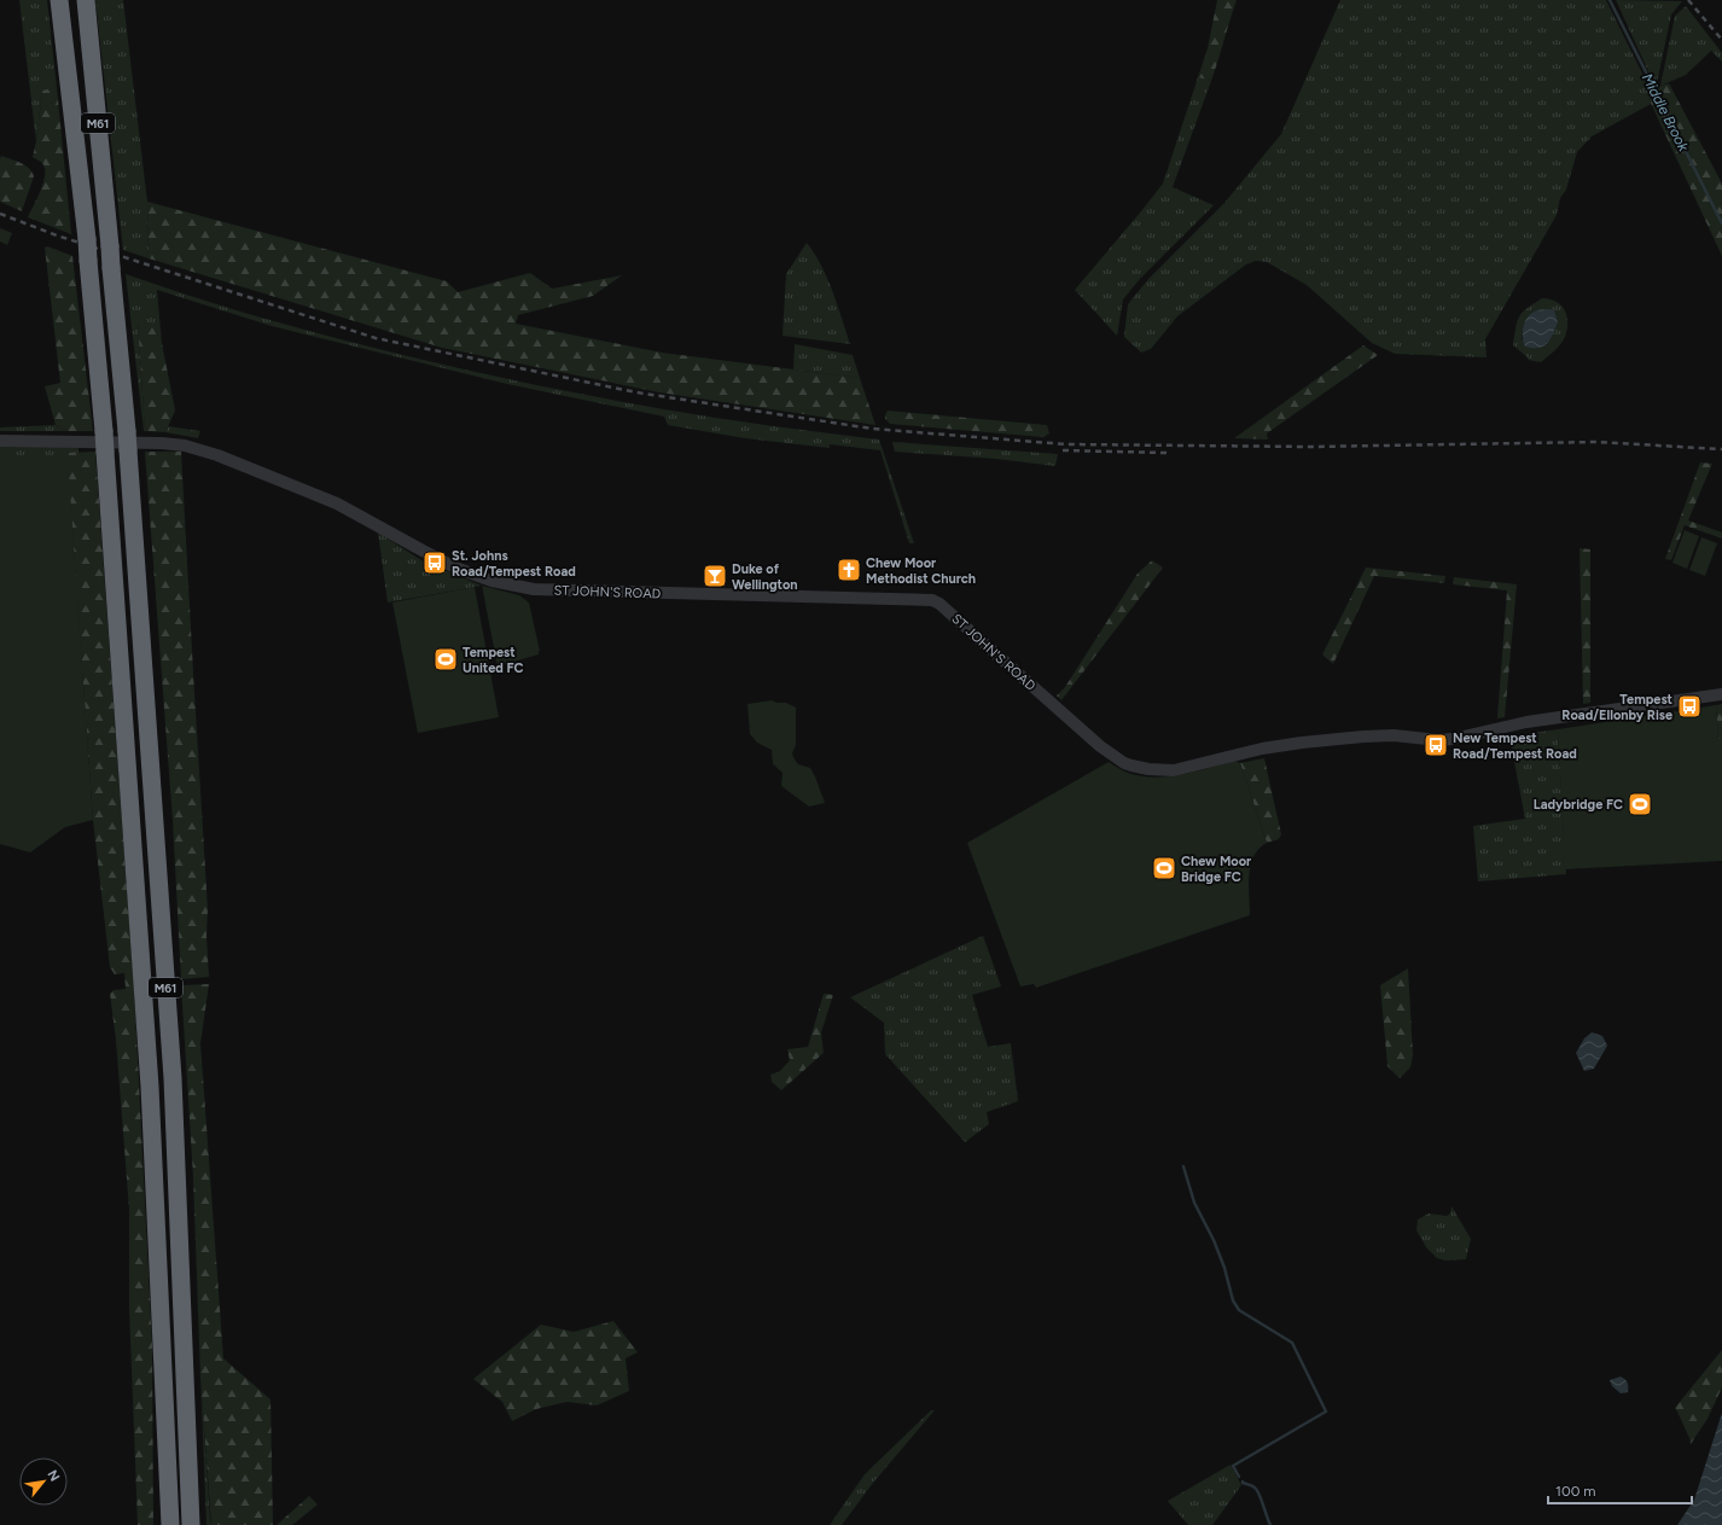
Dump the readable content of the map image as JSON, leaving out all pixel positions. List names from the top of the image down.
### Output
{
  "streets": {
    "highway": ["M61"],
    "street": ["ST JOHN'S ROAD"]
  },
  "crossings": [
    ["M61", "ST JOHN'S ROAD"]
  ],
  "water": ["Middle Brook"],
  "places": {
    "bus stop": ["St. Johns Road/Tempest Road", "Tempest Road/Ellonby Rise", "New Tempest Road/Tempest Road"],
    "church": ["Chew Moor Methodist Church"],
    "bar": ["Duke of Wellington"],
    "sports": ["Tempest United FC", "Ladybridge FC", "Chew Moor Bridge FC"]
  },
  "scale_bar": "100 m",
  "north": "top right"
}
